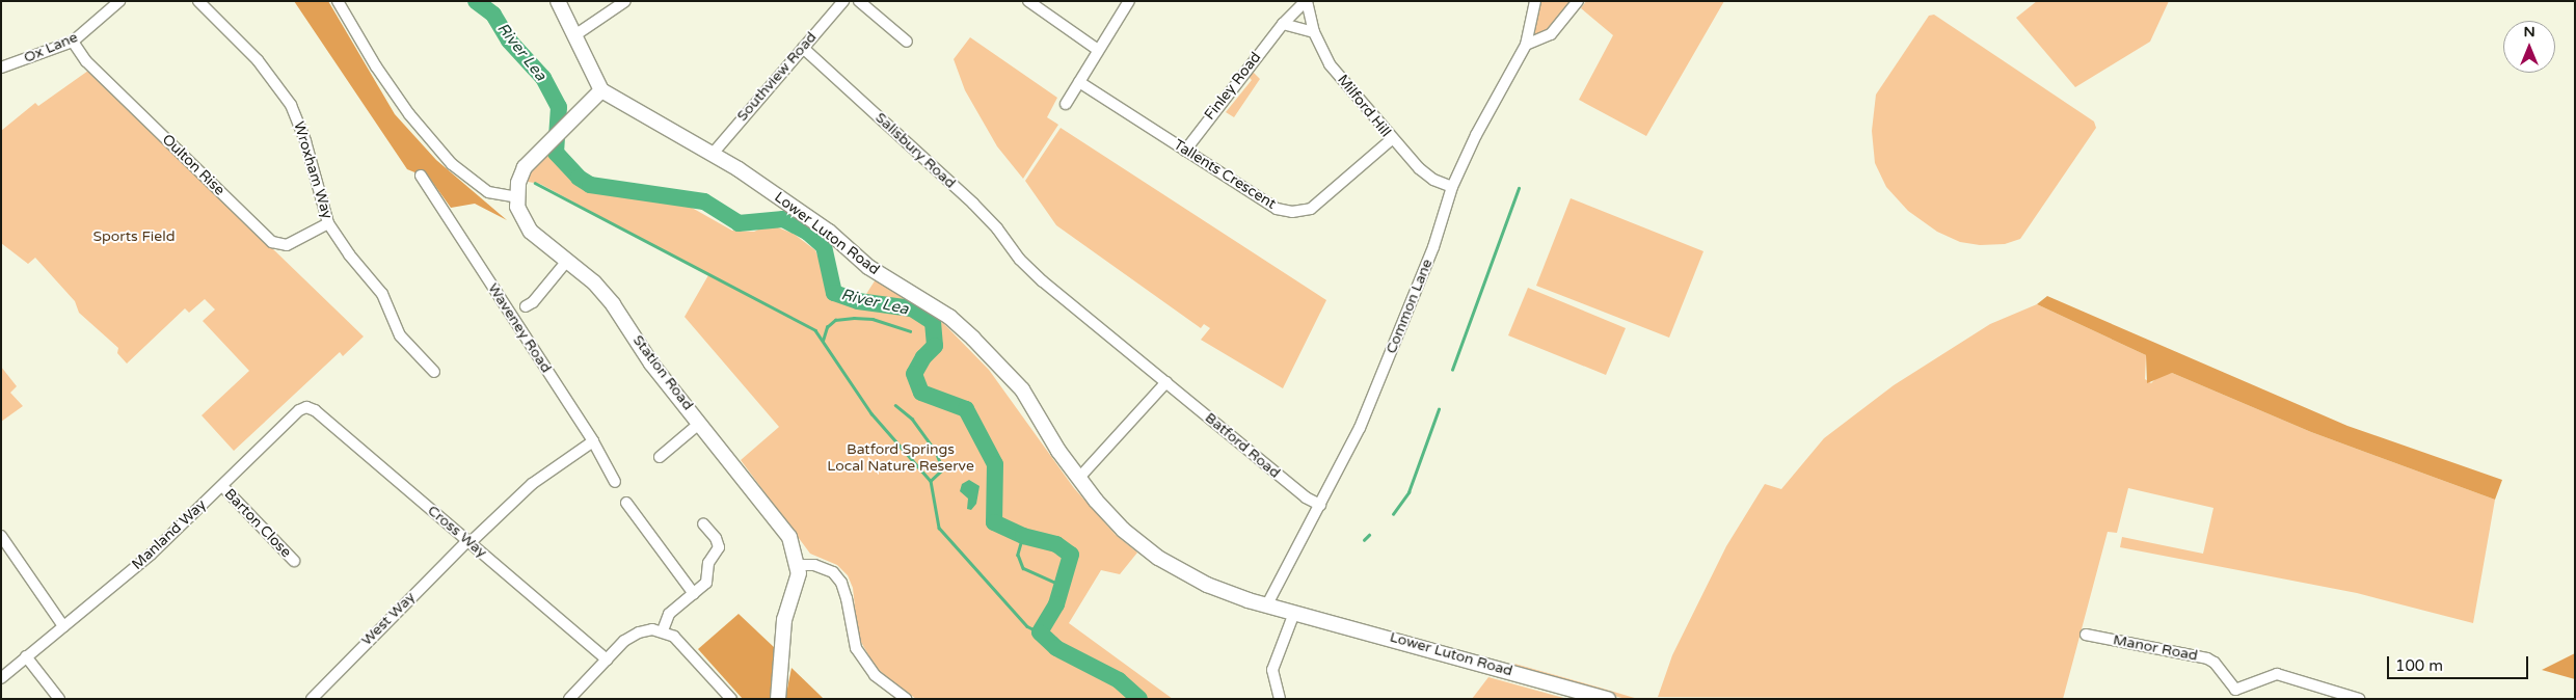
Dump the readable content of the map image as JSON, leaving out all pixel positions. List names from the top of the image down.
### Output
{
  "streets": {
    "main road": ["Lower Luton Road", "Station Road"],
    "street": [
      "Ox Lane",
      "Southview Road",
      "Finley Road",
      "Milford Hill",
      "Salisbury Road",
      "Oulton Rise",
      "Wroxham Way",
      "Tallents Crescent",
      "Common Lane",
      "Waveney Road",
      "Batford Road",
      "Barton Close",
      "Cross Way",
      "Manland Way",
      "West Way",
      "Manor Road"
    ]
  },
  "crossings": [
    ["Ox Lane", "Oulton Rise"],
    ["Southview Road", "Salisbury Road"],
    ["Southview Road", "Lower Luton Road"],
    ["Finley Road", "Milford Hill"],
    ["Finley Road", "Tallents Crescent"],
    ["Milford Hill", "Tallents Crescent"],
    ["Milford Hill", "Common Lane"],
    ["Salisbury Road", "Batford Road"],
    ["Oulton Rise", "Wroxham Way"],
    ["Lower Luton Road", "Common Lane"],
    ["Lower Luton Road", "Station Road"],
    ["Common Lane", "Batford Road"],
    ["Waveney Road", "West Way"],
    ["Barton Close", "Manland Way"],
    ["Cross Way", "Manland Way"],
    ["Cross Way", "West Way"]
  ],
  "water": ["River Lea"],
  "parks": ["Sports Field", "Batford Springs Local Nature Reserve"],
  "scale_bar": "100 m",
  "north": "top"
}
